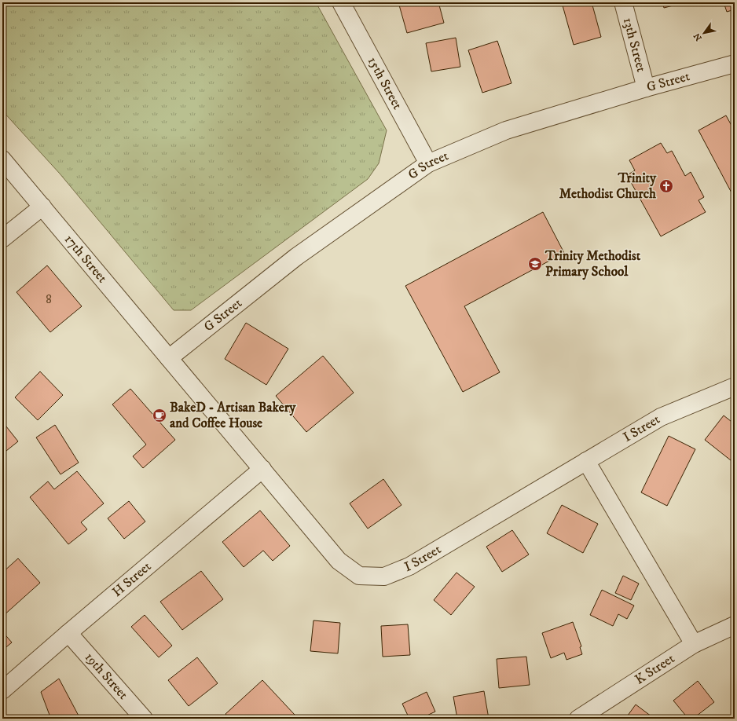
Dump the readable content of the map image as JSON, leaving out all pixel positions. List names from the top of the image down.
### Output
{
  "streets": {
    "street": [
      "13th Street",
      "G Street",
      "15th Street",
      "17th Street",
      "I Street",
      "H Street",
      "K Street",
      "19th Street"
    ]
  },
  "crossings": [
    ["13th Street", "G Street"],
    ["G Street", "15th Street"],
    ["G Street", "17th Street"],
    ["G Street", "I Street"],
    ["17th Street", "I Street"],
    ["I Street", "H Street"],
    ["H Street", "19th Street"]
  ],
  "places": {
    "church": ["Trinity Methodist Church"],
    "school or university": ["Trinity Methodist Primary School"],
    "cafe": ["BakeD - Artisan Bakery and Coffee House"]
  },
  "house_numbers": ["8"],
  "north": "bottom left"
}
